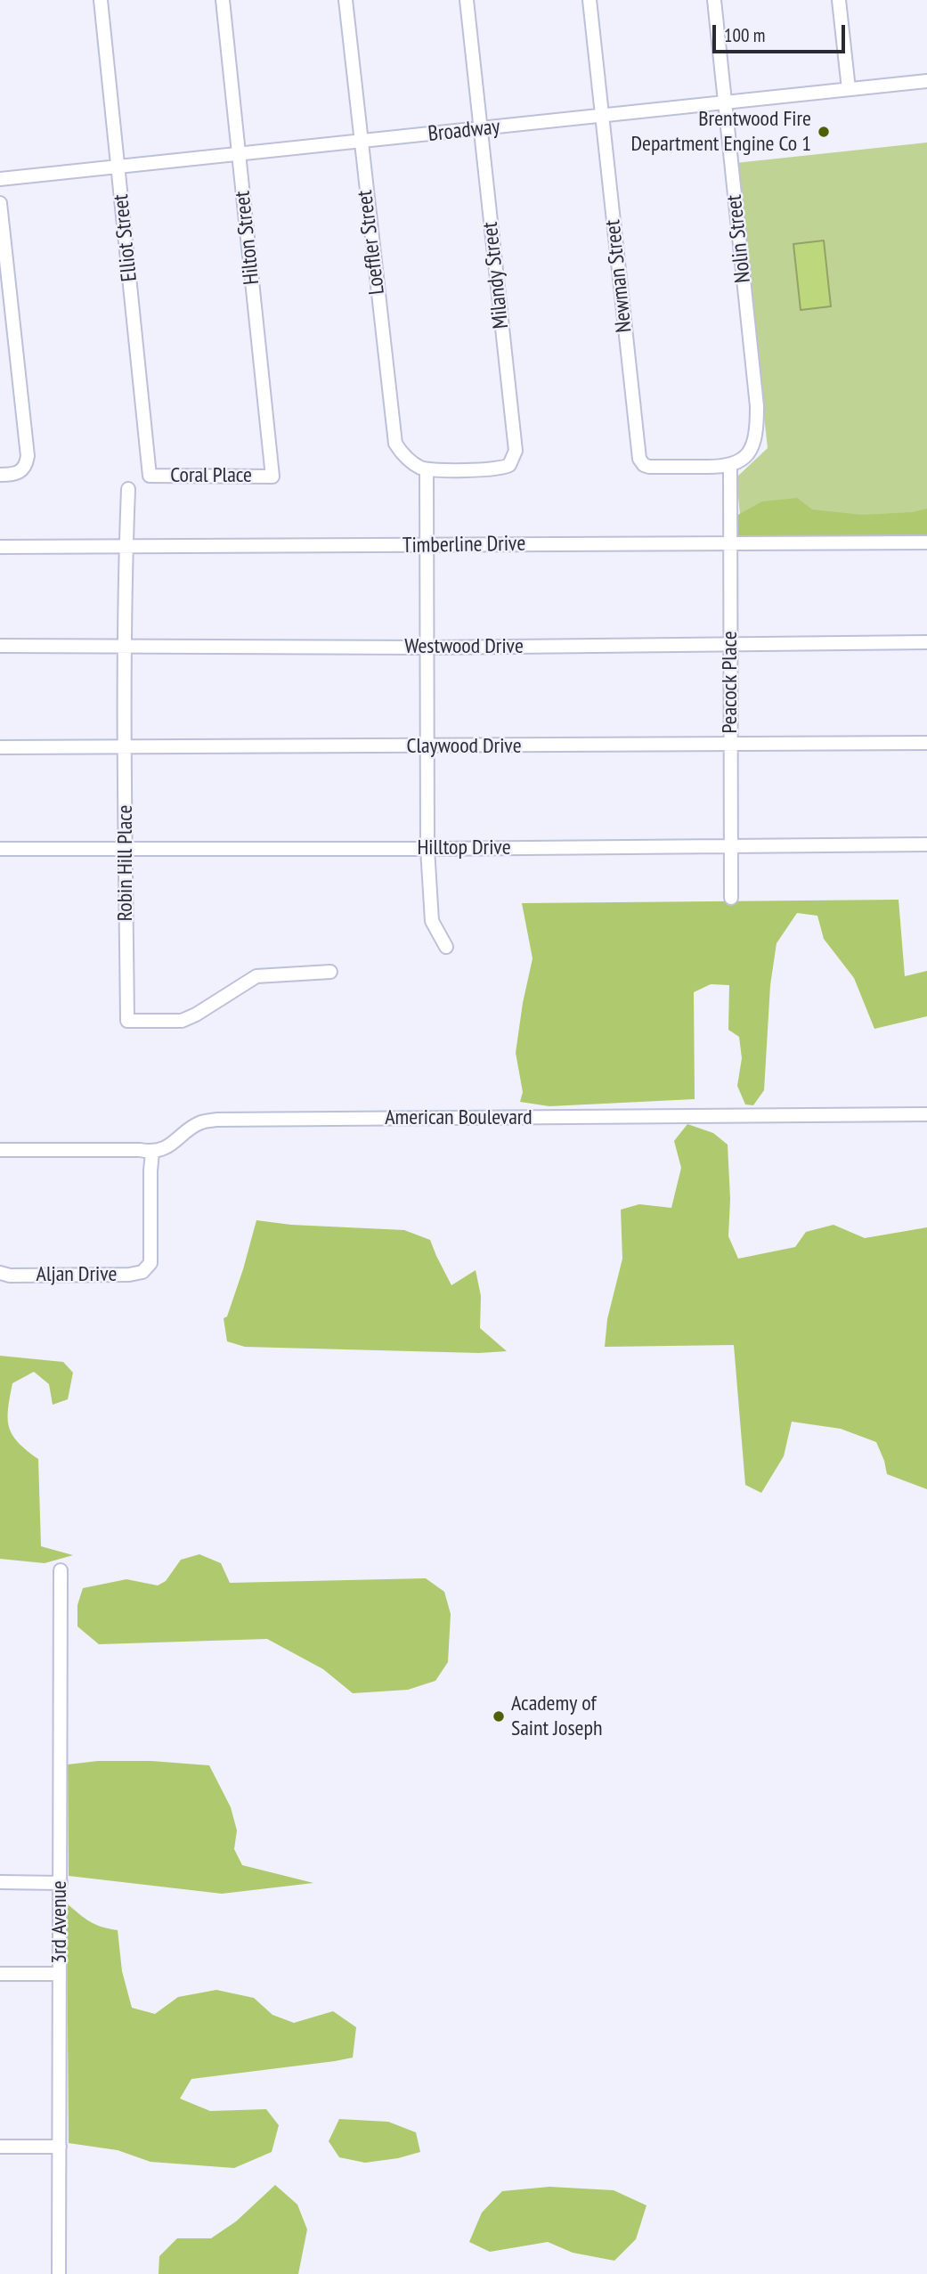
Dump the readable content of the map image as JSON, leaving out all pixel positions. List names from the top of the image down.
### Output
{
  "streets": {
    "street": [
      "Broadway",
      "Elliot Street",
      "Hilton Street",
      "Nolin Street",
      "Loeffler Street",
      "Milandy Street",
      "Newman Street",
      "Coral Place",
      "Timberline Drive",
      "Westwood Drive",
      "Peacock Place",
      "Claywood Drive",
      "Hilltop Drive",
      "Robin Hill Place",
      "American Boulevard",
      "Aljan Drive",
      "3rd Avenue"
    ]
  },
  "crossings": [
    ["Broadway", "Elliot Street"],
    ["Broadway", "Hilton Street"],
    ["Broadway", "Nolin Street"],
    ["Broadway", "Loeffler Street"],
    ["Broadway", "Milandy Street"],
    ["Broadway", "Newman Street"],
    ["Elliot Street", "Coral Place"],
    ["Hilton Street", "Coral Place"],
    ["Nolin Street", "Newman Street"],
    ["Nolin Street", "Peacock Place"],
    ["Loeffler Street", "Milandy Street"],
    ["Newman Street", "Peacock Place"],
    ["Timberline Drive", "Peacock Place"],
    ["Timberline Drive", "Robin Hill Place"],
    ["Westwood Drive", "Peacock Place"],
    ["Westwood Drive", "Robin Hill Place"],
    ["Peacock Place", "Claywood Drive"],
    ["Peacock Place", "Hilltop Drive"],
    ["Claywood Drive", "Robin Hill Place"],
    ["Hilltop Drive", "Robin Hill Place"],
    ["American Boulevard", "Aljan Drive"]
  ],
  "places": ["Brentwood Fire Department Engine Co 1", "Academy of Saint Joseph"],
  "scale_bar": "100 m"
}
